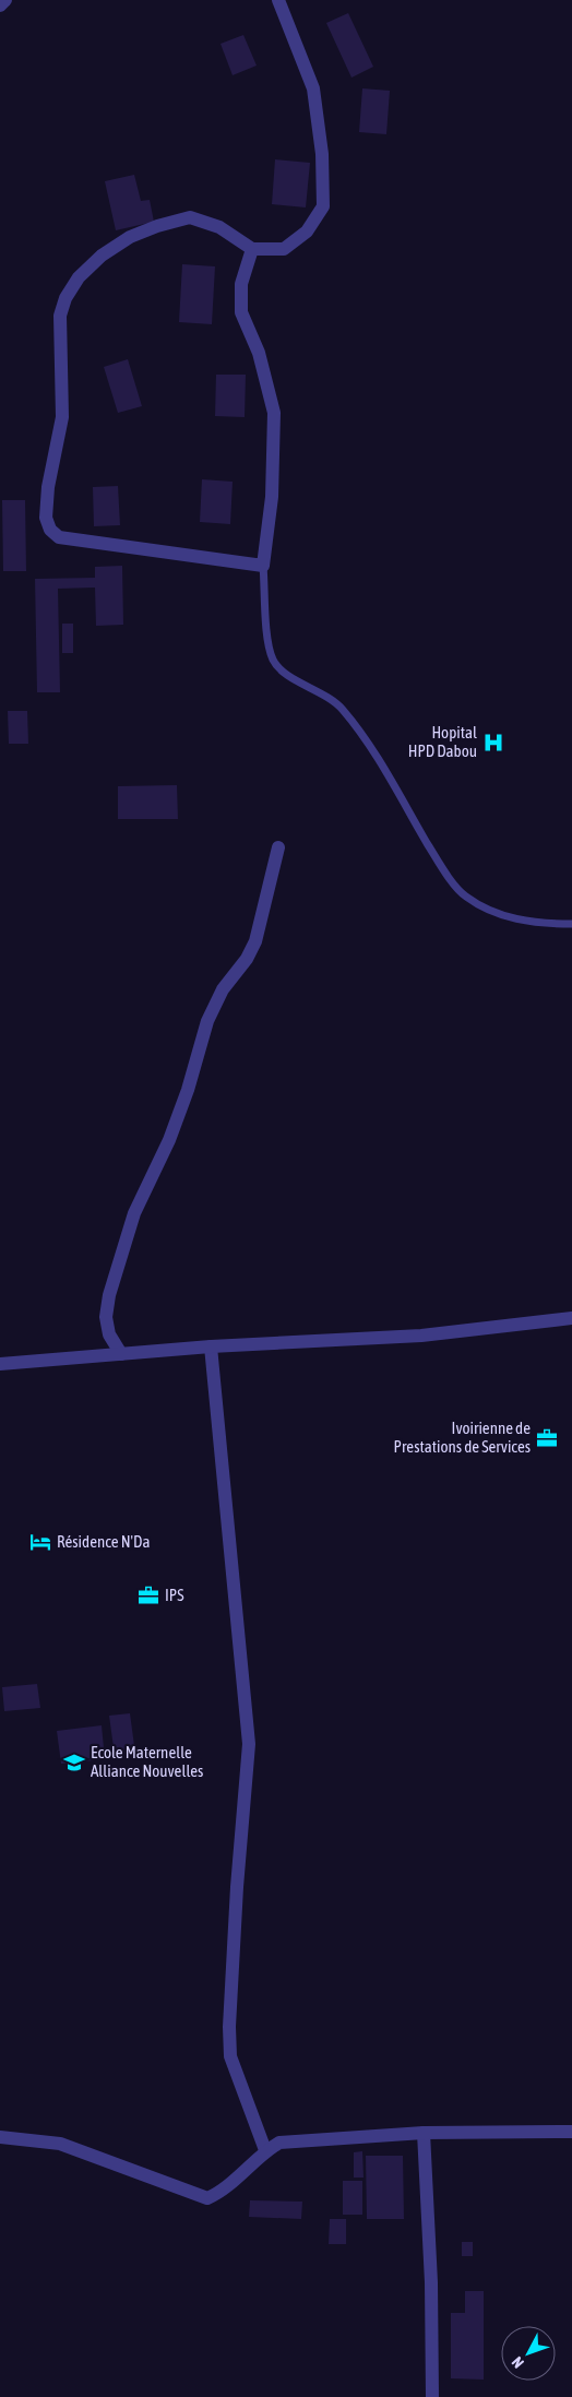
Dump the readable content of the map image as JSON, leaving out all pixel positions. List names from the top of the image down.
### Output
{
  "places": {
    "hospital": ["Hopital HPD Dabou"],
    "office": ["Ivoirienne de Prestations de Services", "IPS"],
    "hotel": ["Résidence N'Da"],
    "school or university": ["Ecole Maternelle Alliance Nouvelles"]
  },
  "north": "bottom left"
}
